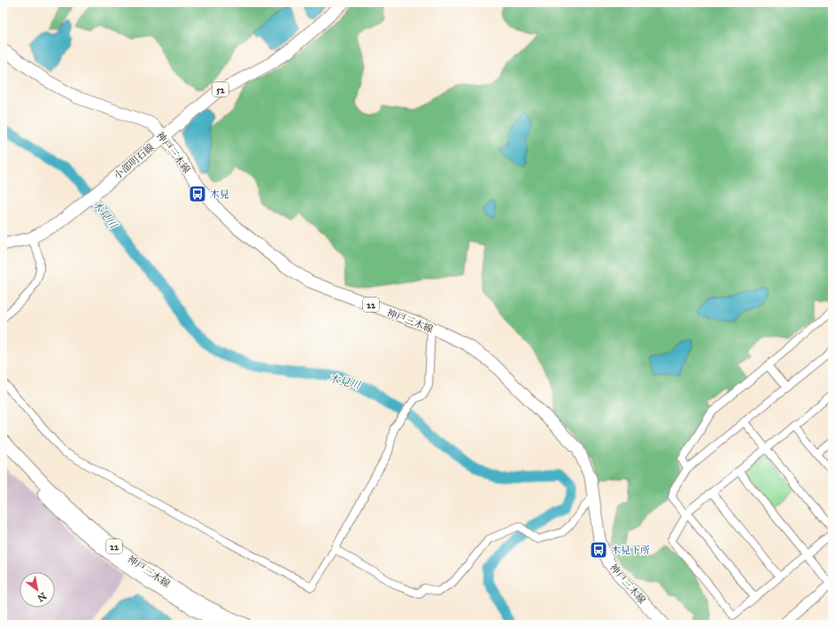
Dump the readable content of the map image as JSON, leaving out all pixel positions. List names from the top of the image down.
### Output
{
  "streets": {
    "main road": [
      "52",
      "神戸三木線",
      "小部明石線",
      "22"
    ]
  },
  "crossings": [
    ["神戸三木線", "小部明石線"]
  ],
  "water": ["木見川"],
  "places": {
    "bus stop": ["木見", "木見下所"]
  },
  "north": "bottom right"
}
